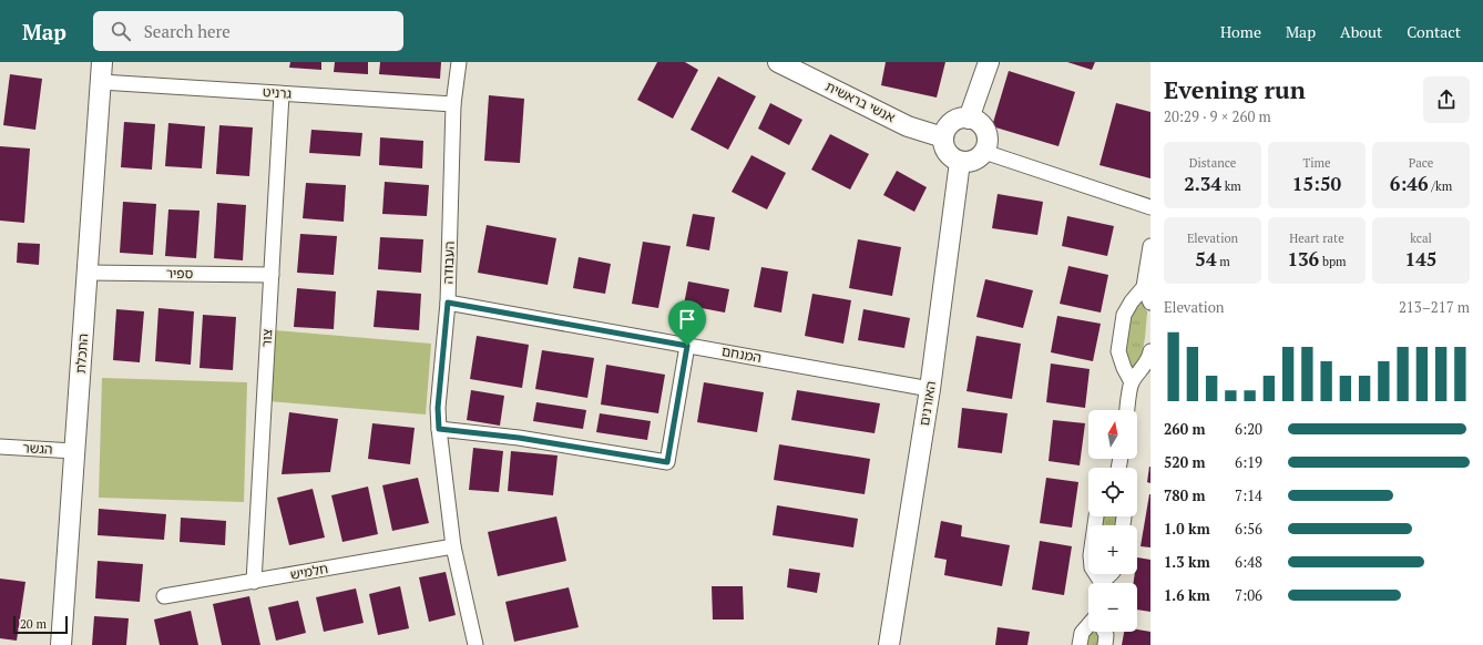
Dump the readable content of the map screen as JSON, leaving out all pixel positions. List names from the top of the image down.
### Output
{
  "streets": {
    "street": [
      "גרניט",
      "אנשי בראשית",
      "העבודה",
      "ספיר",
      "צור",
      "התכלת",
      "המנחם",
      "האורנים",
      "הגשר",
      "חלמיש"
    ]
  },
  "crossings": [
    ["גרניט", "העבודה"],
    ["גרניט", "צור"],
    ["גרניט", "התכלת"],
    ["אנשי בראשית", "האורנים"],
    ["העבודה", "המנחם"],
    ["העבודה", "חלמיש"],
    ["ספיר", "צור"],
    ["ספיר", "התכלת"],
    ["צור", "חלמיש"],
    ["התכלת", "הגשר"],
    ["המנחם", "האורנים"]
  ],
  "scale_bar": "20 m",
  "north": "top",
  "page": {
    "header": "Map",
    "search": "Search here",
    "nav": [
      "Home",
      "Map",
      "About",
      "Contact"
    ],
    "heading": ["Evening run", "20:29 · 9 × 260 m"],
    "stats": [
      ["Distance", "2.34 km"],
      ["Time", "15:50"],
      ["Pace", "6:46 /km"],
      ["Elevation", "54 m"],
      ["Heart rate", "136 bpm"],
      ["kcal", "145"]
    ],
    "chart": ["Elevation", "213–217 m"],
    "map_buttons": ["+", "−"],
    "list": [
      {
        "name": "260 m",
        "note": "6:20"
      },
      {
        "name": "520 m",
        "note": "6:19"
      },
      {
        "name": "780 m",
        "note": "7:14"
      },
      {
        "name": "1.0 km",
        "note": "6:56"
      },
      {
        "name": "1.3 km",
        "note": "6:48"
      },
      {
        "name": "1.6 km",
        "note": "7:06"
      }
    ],
    "scale": "20 m"
  }
}
